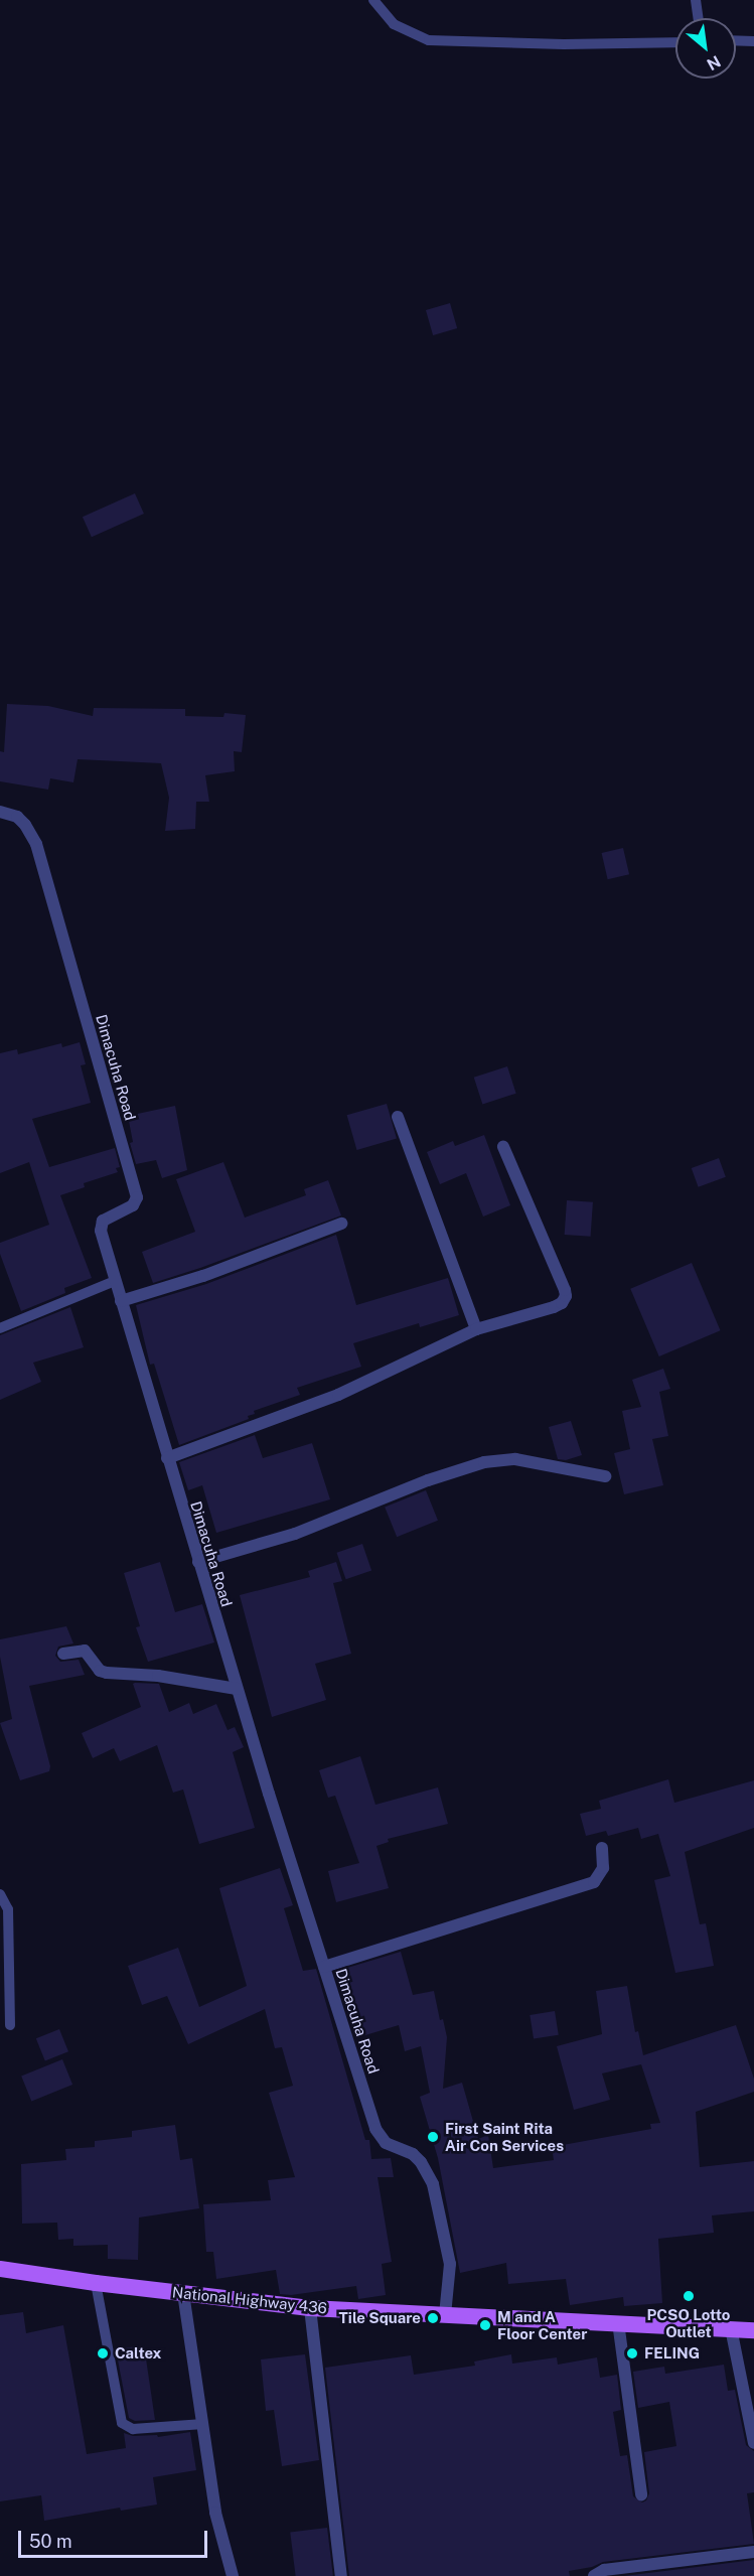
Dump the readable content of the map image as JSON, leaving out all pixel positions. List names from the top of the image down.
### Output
{
  "streets": {
    "main road": ["National Highway 436"],
    "street": ["Dimacuha Road"]
  },
  "crossings": [
    ["Dimacuha Road", "National Highway 436"]
  ],
  "places": [
    "First Saint Rita Air Con Services",
    "PCSO Lotto Outlet",
    "Tile Square",
    "M and A Floor Center",
    "Caltex",
    "FELING"
  ],
  "scale_bar": "50 m",
  "north": "bottom right"
}
